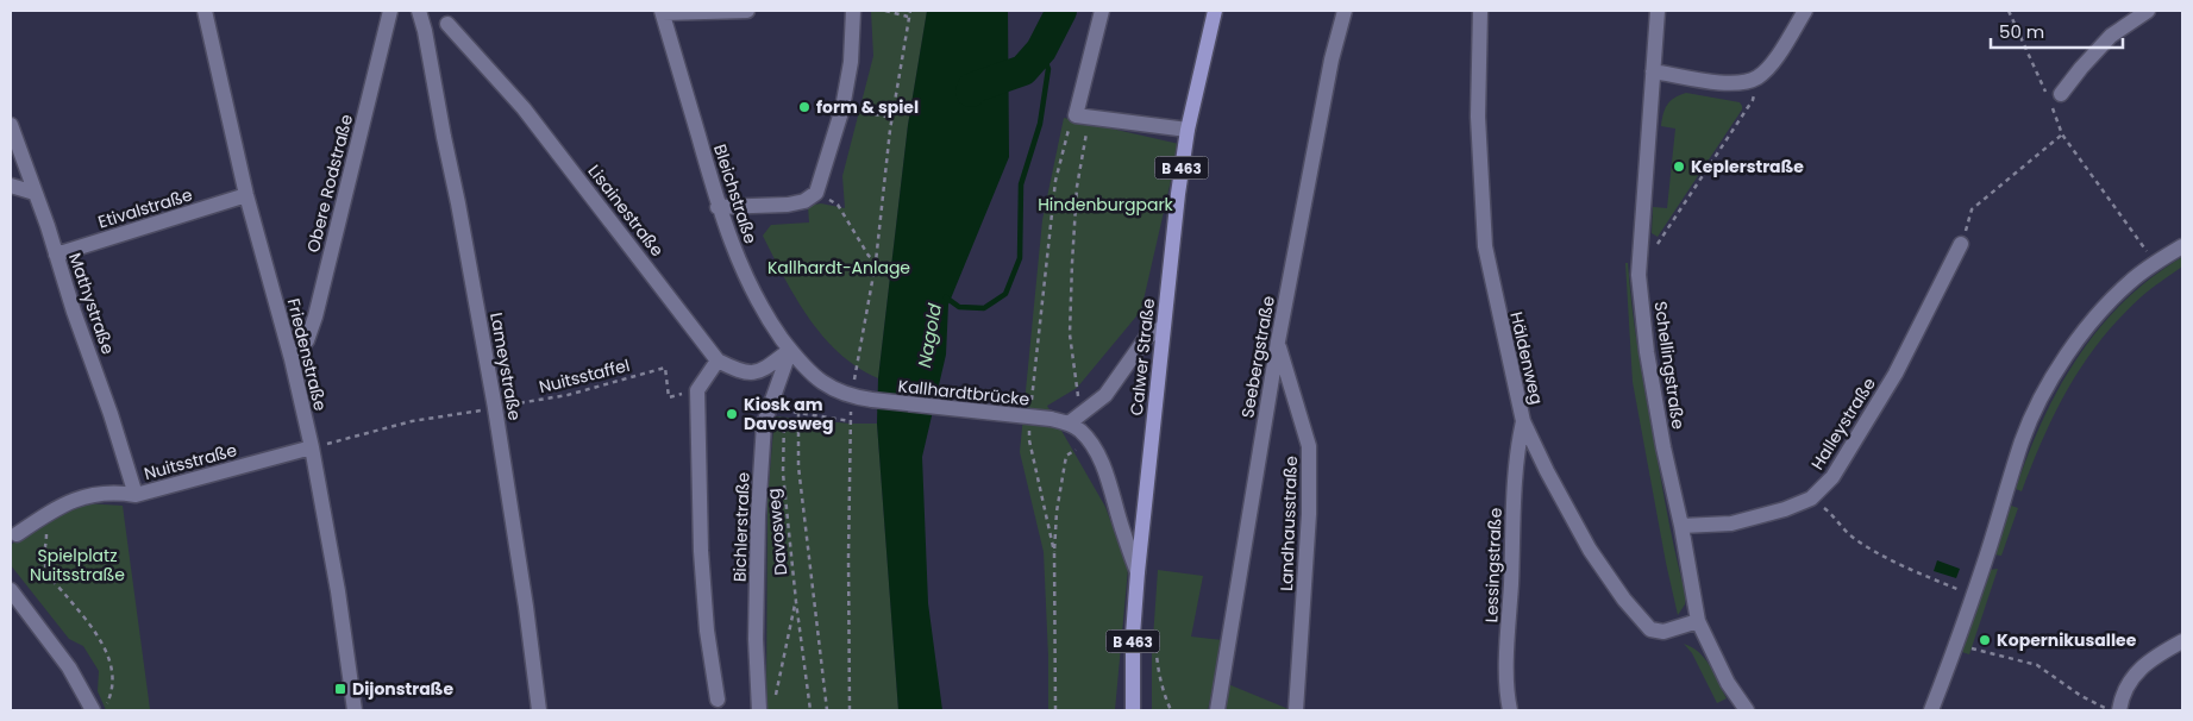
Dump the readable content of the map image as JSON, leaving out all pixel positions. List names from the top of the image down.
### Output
{
  "streets": {
    "main road": ["B 463", "Calwer Straße"],
    "street": [
      "Obere Rodstraße",
      "Bleichstraße",
      "Etivalstraße",
      "Lisainestraße",
      "Mathystraße",
      "Friedenstraße",
      "Seebergstraße",
      "Häldenweg",
      "Schellingstraße",
      "Lameystraße",
      "Kallhardtbrücke",
      "Halleystraße",
      "Nuitsstraße",
      "Landhausstraße",
      "Bichlerstraße",
      "Lessingstraße"
    ],
    "path": ["Nuitsstaffel", "Davosweg"]
  },
  "crossings": [
    ["Obere Rodstraße", "Friedenstraße"],
    ["Bleichstraße", "Kallhardtbrücke"],
    ["Bleichstraße", "Bichlerstraße"],
    ["Etivalstraße", "Mathystraße"],
    ["Etivalstraße", "Friedenstraße"],
    ["Mathystraße", "Nuitsstraße"],
    ["Friedenstraße", "Nuitsstaffel"],
    ["Friedenstraße", "Nuitsstraße"],
    ["Seebergstraße", "Landhausstraße"],
    ["Häldenweg", "Schellingstraße"],
    ["Häldenweg", "Lessingstraße"],
    ["Schellingstraße", "Halleystraße"],
    ["Lameystraße", "Nuitsstaffel"],
    ["Nuitsstaffel", "Nuitsstraße"]
  ],
  "water": ["Nagold"],
  "parks": ["Hindenburgpark", "Kallhardt-Anlage", "Spielplatz Nuitsstraße"],
  "places": {
    "other": [
      "form & spiel",
      "Keplerstraße",
      "Kiosk am Davosweg",
      "Kopernikusallee"
    ],
    "transit": ["Dijonstraße"]
  },
  "scale_bar": "50 m"
}
